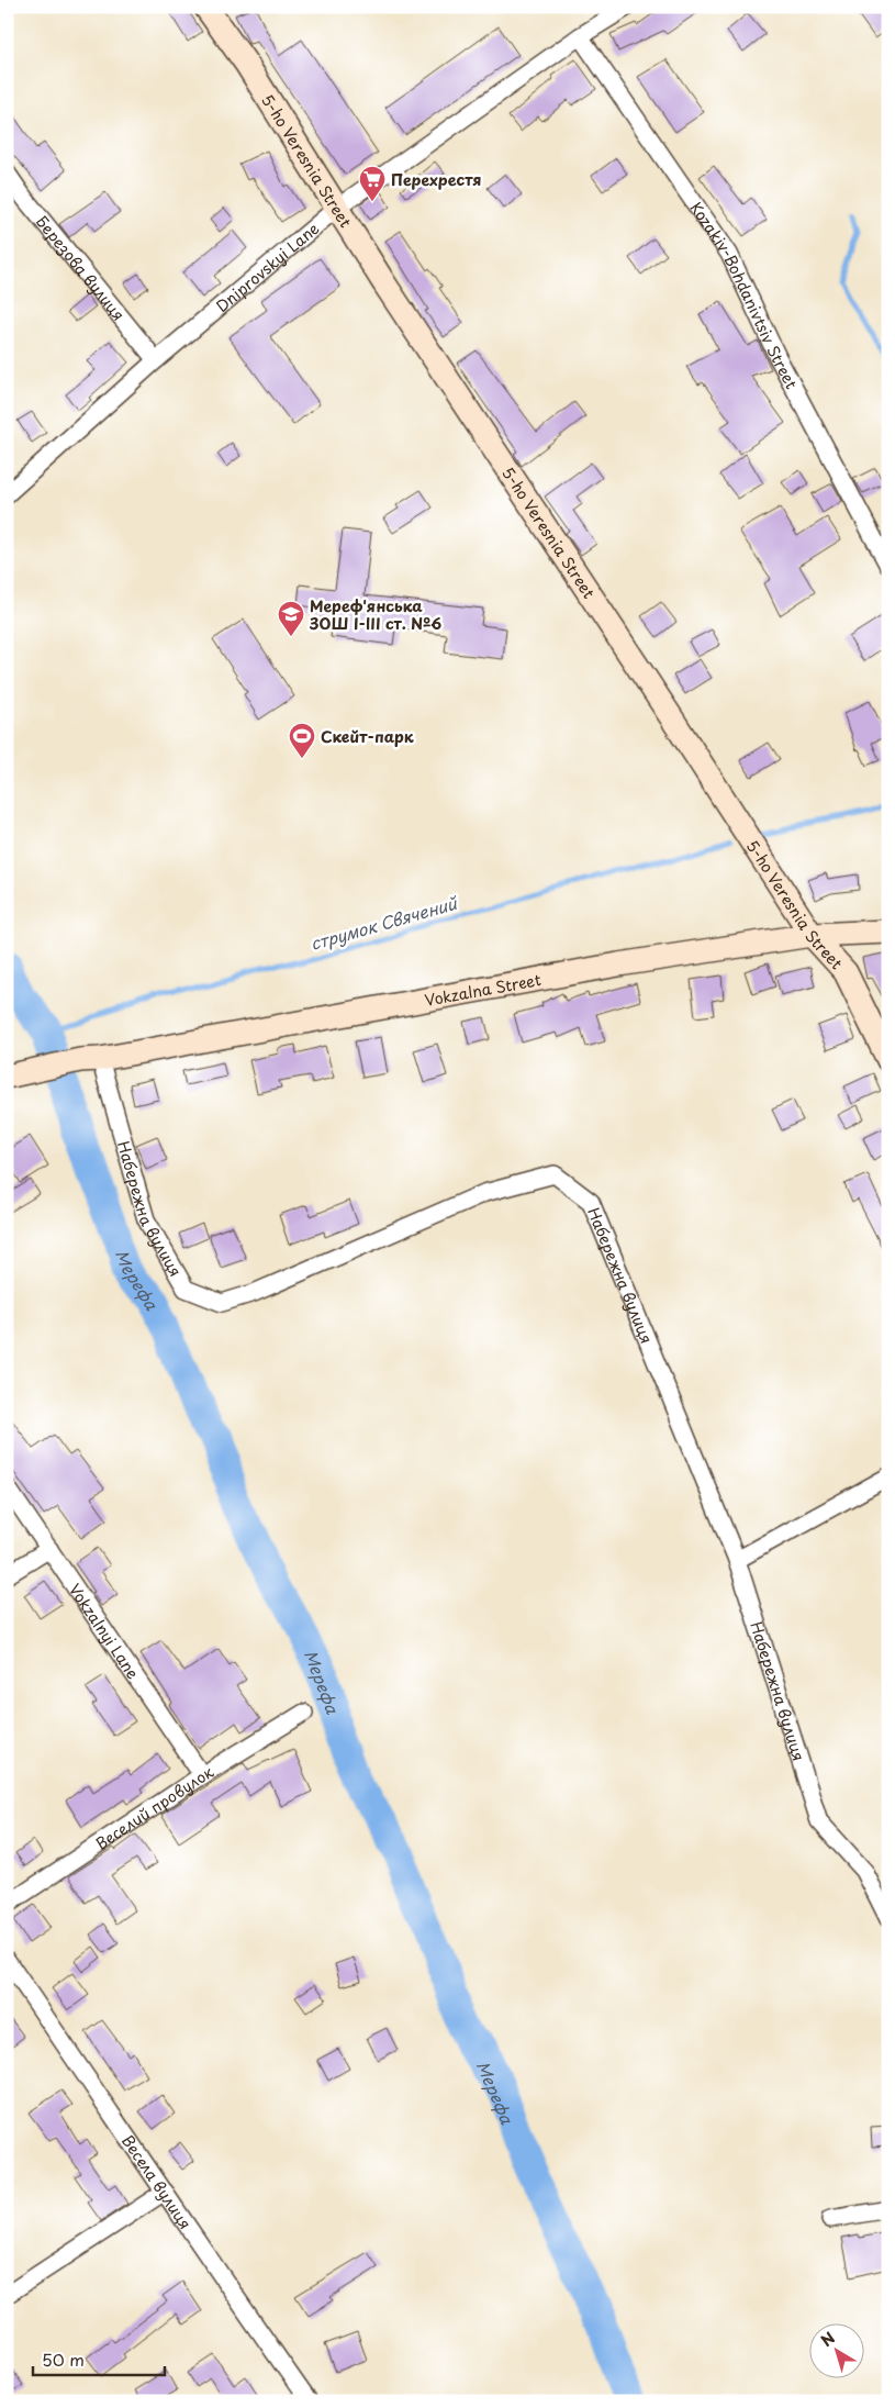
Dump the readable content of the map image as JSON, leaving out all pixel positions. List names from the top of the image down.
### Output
{
  "streets": {
    "street": [
      "5-ho Veresnia Street",
      "Березова вулиця",
      "Dniprovskyi Lane",
      "Kozakiv-Bohdanivtsiv Street",
      "Vokzalna Street",
      "Набережна вулиця",
      "Vokzalnyi Lane",
      "Веселий провулок",
      "Весела вулиця"
    ]
  },
  "crossings": [
    ["5-ho Veresnia Street", "Dniprovskyi Lane"],
    ["5-ho Veresnia Street", "Vokzalna Street"],
    ["Березова вулиця", "Dniprovskyi Lane"],
    ["Dniprovskyi Lane", "Kozakiv-Bohdanivtsiv Street"],
    ["Vokzalna Street", "Набережна вулиця"],
    ["Vokzalnyi Lane", "Веселий провулок"]
  ],
  "water": ["струмок Свячений", "Мерефа"],
  "places": {
    "supermarket": ["Перехрестя"],
    "school or university": ["Мереф'янська ЗОШ І-ІІІ ст. №6"],
    "sports": ["Скейт-парк"]
  },
  "scale_bar": "50 m",
  "north": "top left"
}
